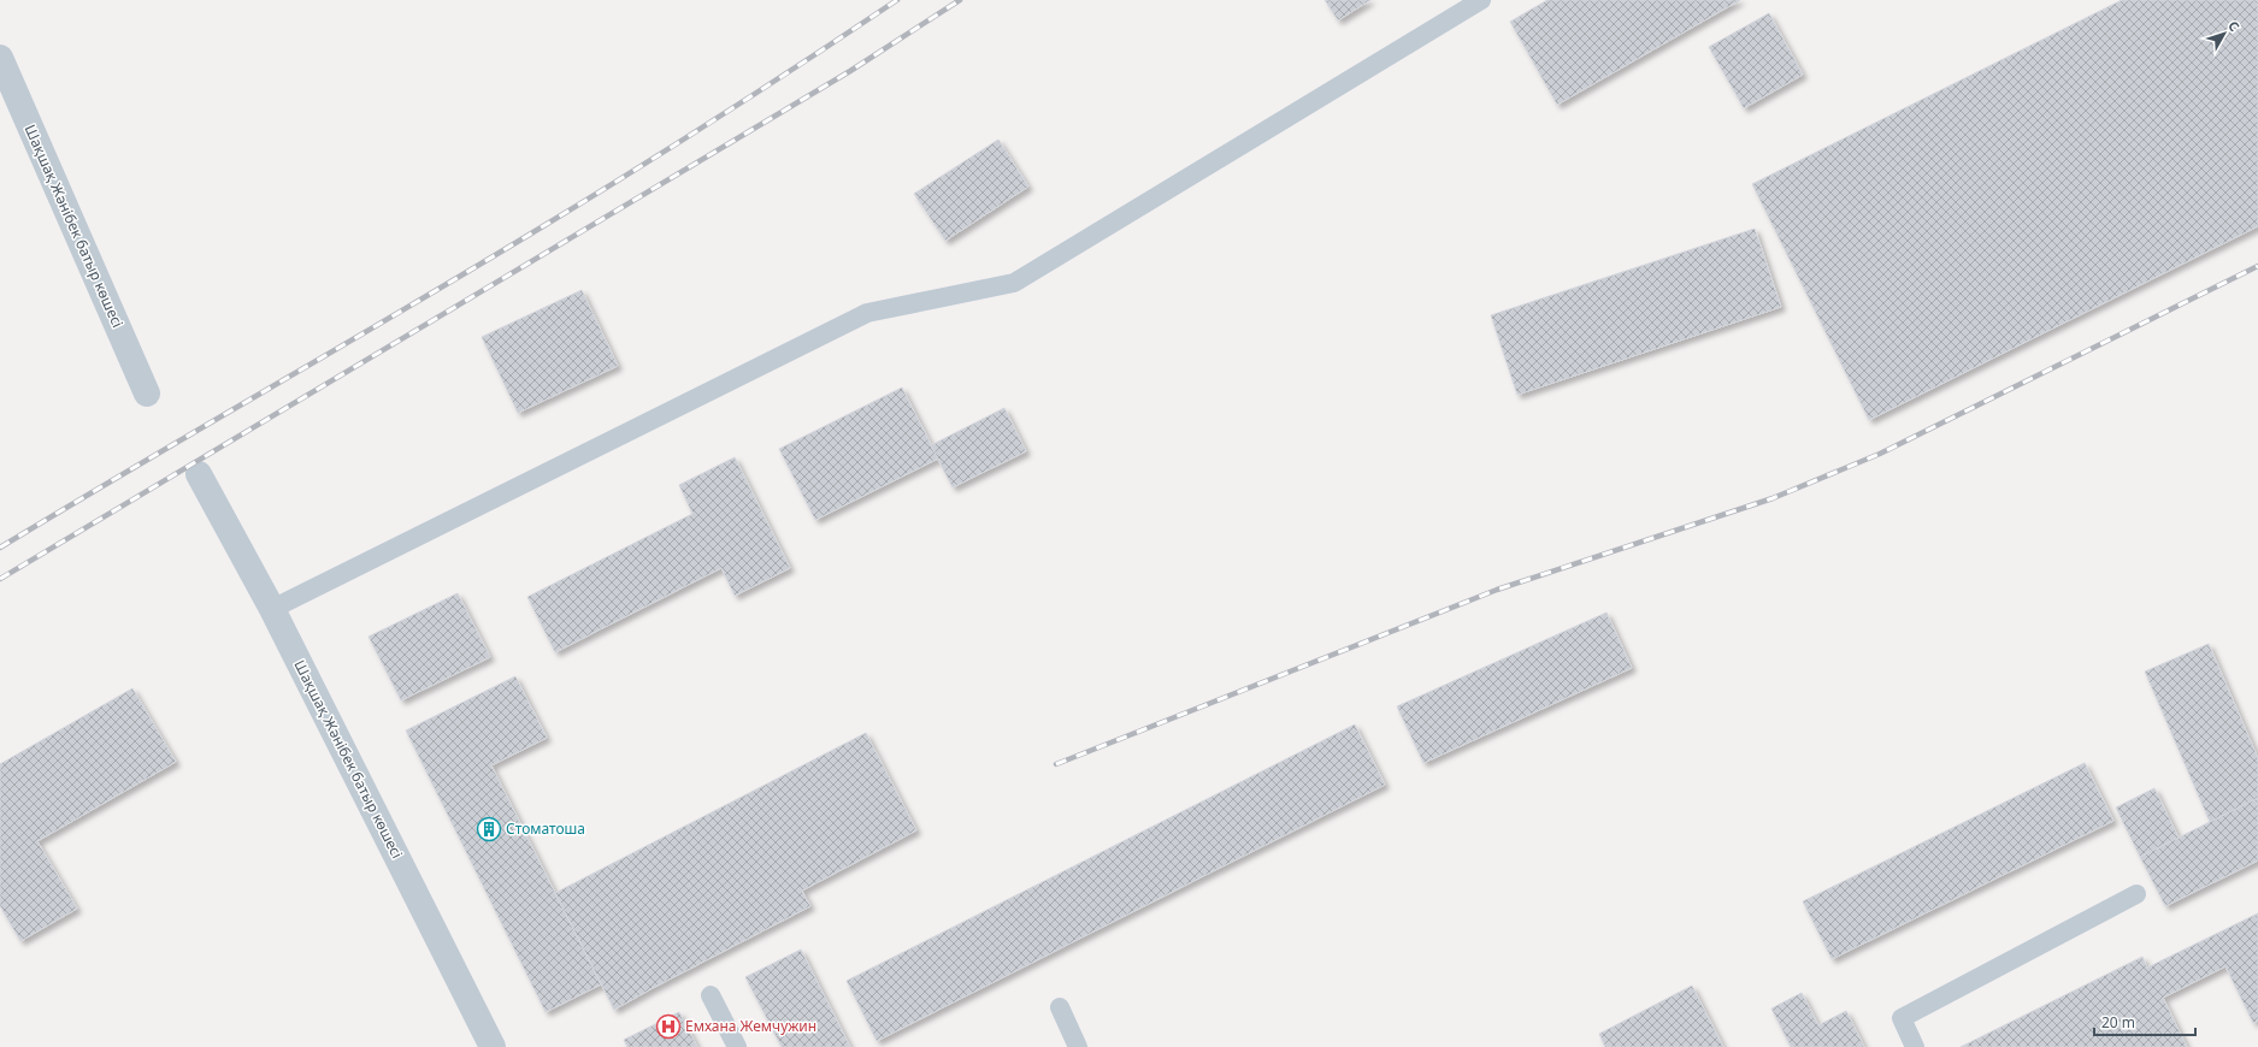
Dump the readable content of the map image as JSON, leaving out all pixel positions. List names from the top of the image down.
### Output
{
  "streets": {
    "street": ["Шақшақ Жәнібек батыр көшесі"]
  },
  "places": {
    "building": ["Стоматоша"],
    "hospital": ["Емхана Жемчужин"]
  },
  "scale_bar": "20 m",
  "north": "top right"
}
